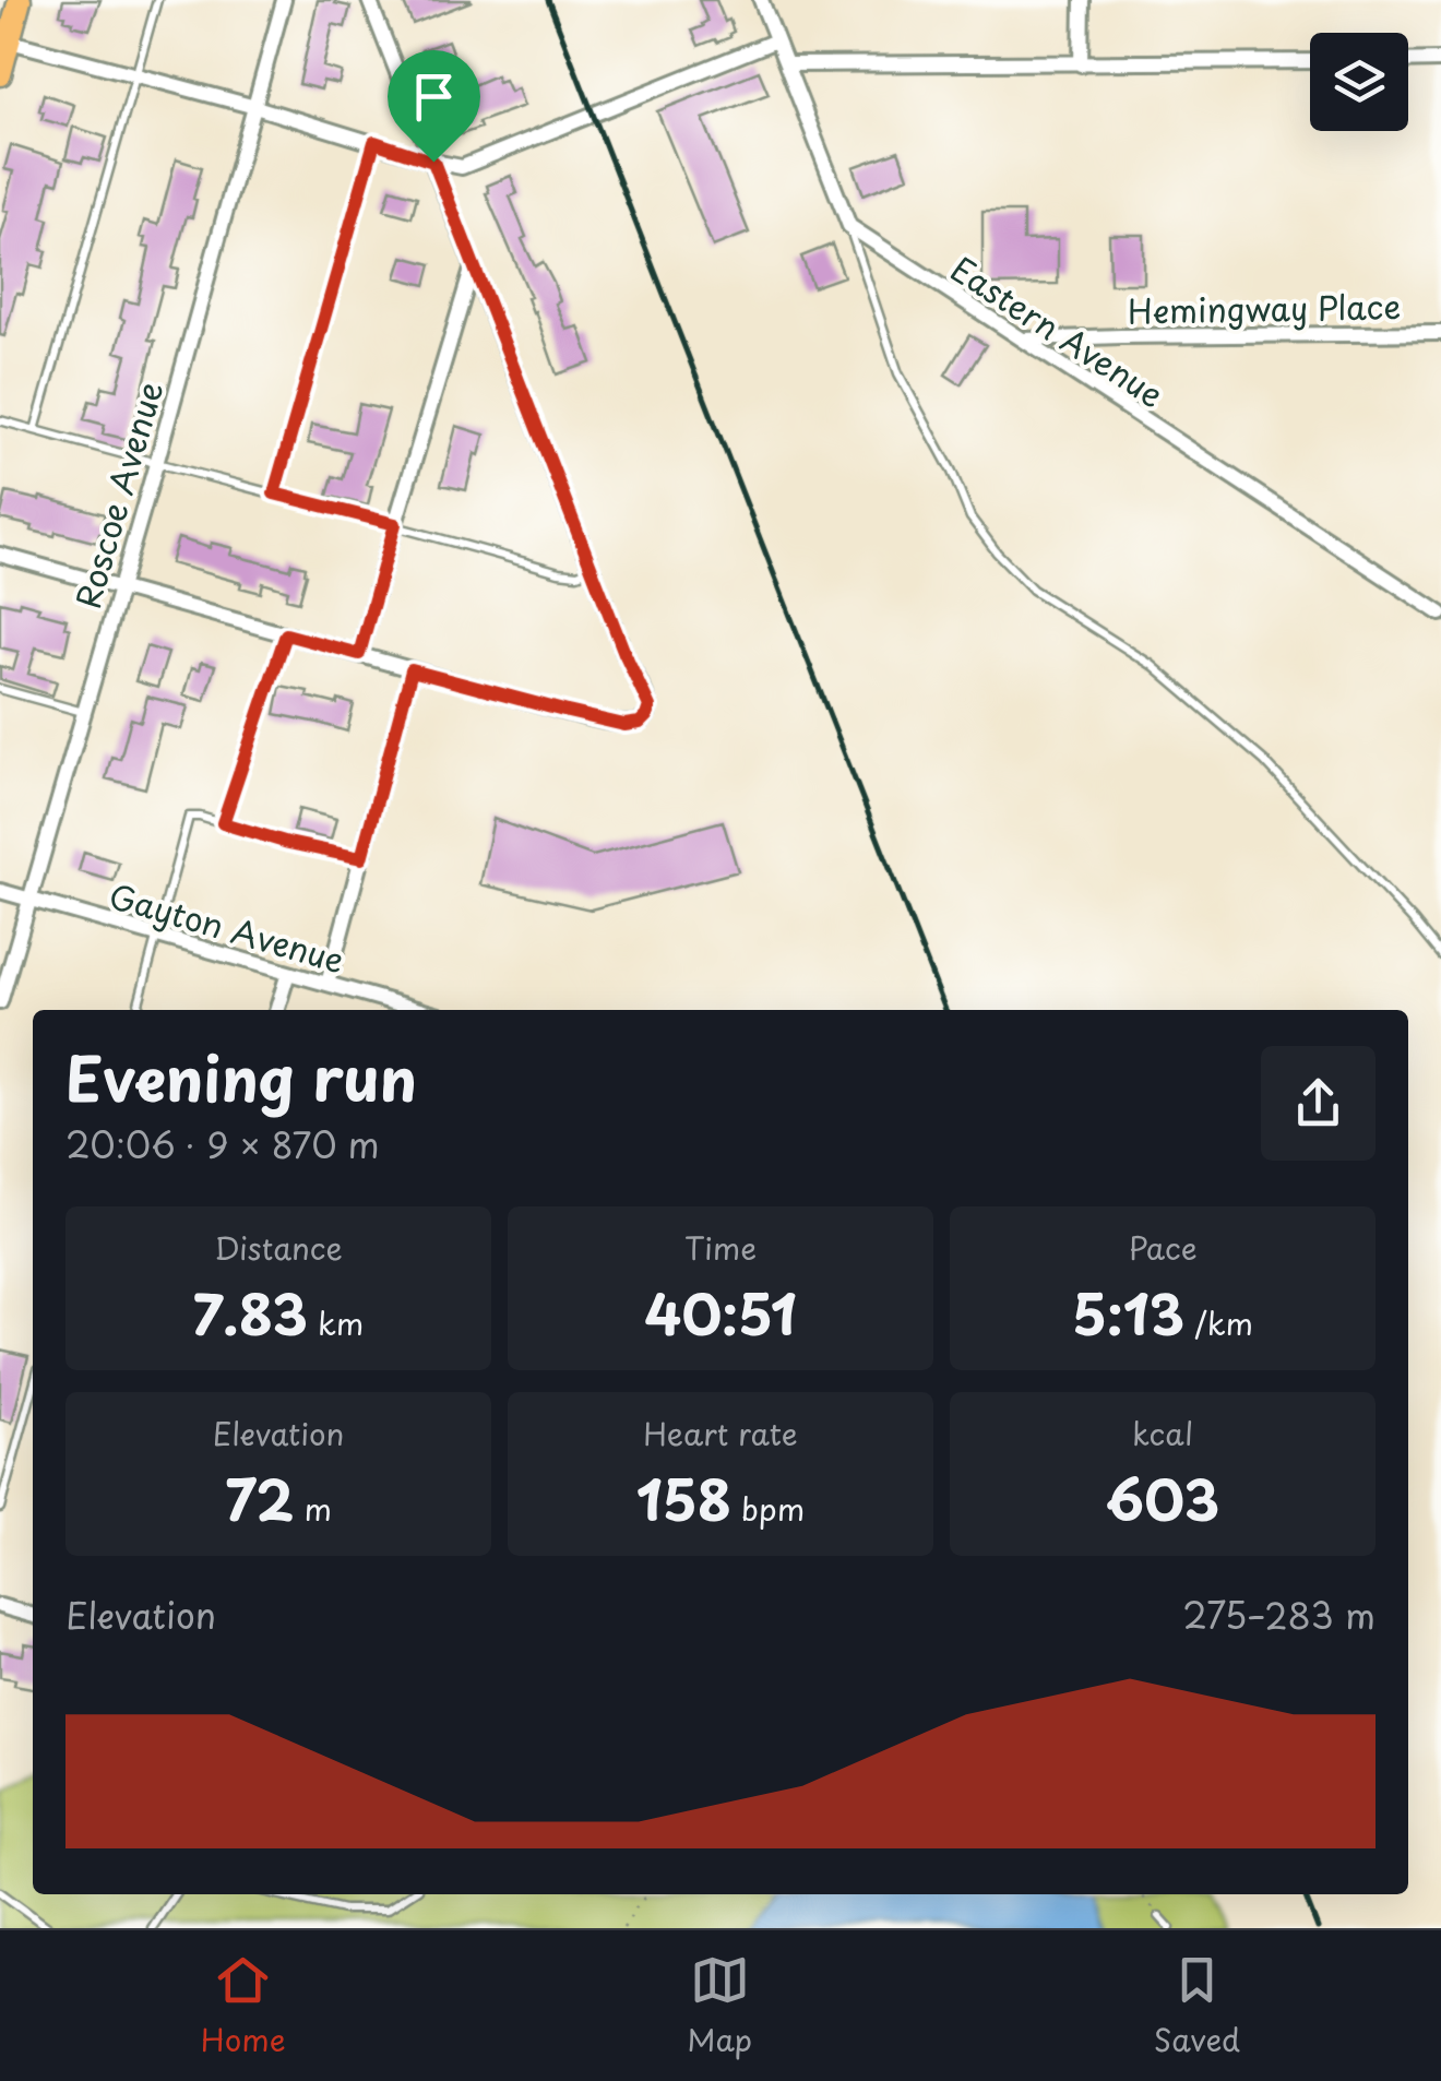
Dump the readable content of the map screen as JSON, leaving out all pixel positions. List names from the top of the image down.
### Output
{
  "streets": {
    "street": [
      "Hemingway Place",
      "Eastern Avenue",
      "Roscoe Avenue",
      "Gayton Avenue"
    ]
  },
  "crossings": [
    ["Hemingway Place", "Eastern Avenue"],
    ["Roscoe Avenue", "Gayton Avenue"]
  ],
  "page": {
    "heading": ["Evening run", "20:06 · 9 × 870 m"],
    "stats": [
      ["Distance", "7.83 km"],
      ["Time", "40:51"],
      ["Pace", "5:13 /km"],
      ["Elevation", "72 m"],
      ["Heart rate", "158 bpm"],
      ["kcal", "603"]
    ],
    "chart": ["Elevation", "275–283 m"],
    "tabs": ["Home", "Map", "Saved"]
  }
}
